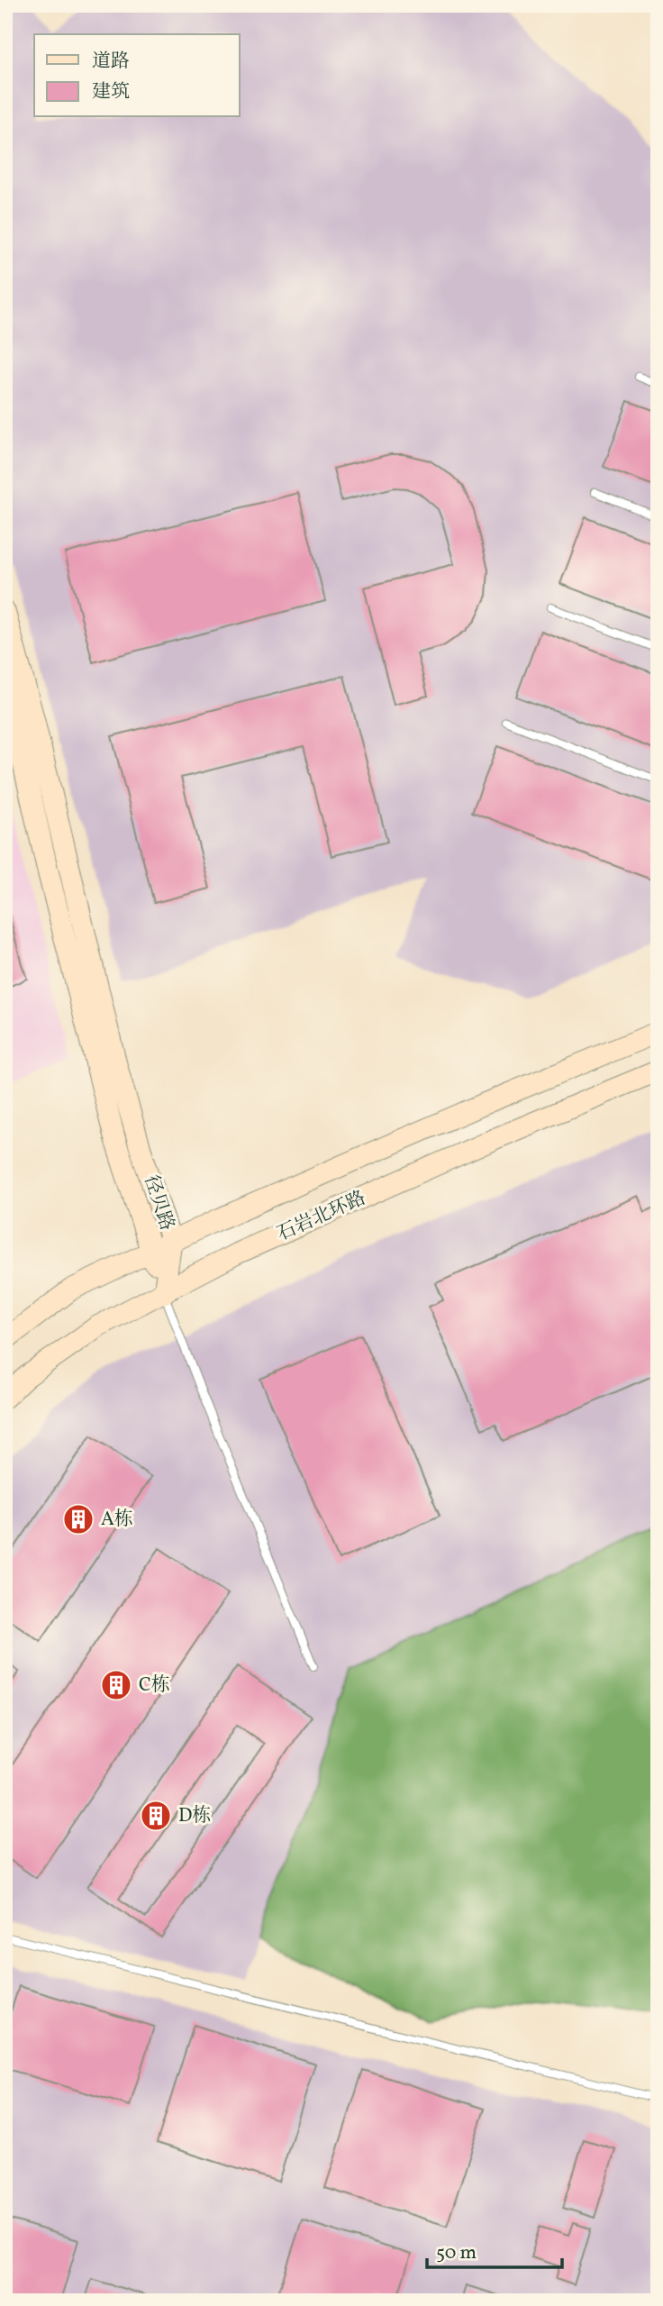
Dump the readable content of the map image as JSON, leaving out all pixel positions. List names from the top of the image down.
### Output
{
  "streets": {
    "main road": ["径贝路", "石岩北环路"]
  },
  "crossings": [
    ["径贝路", "石岩北环路"]
  ],
  "places": {
    "building": ["A栋", "C栋", "D栋"]
  },
  "legend": ["道路", "建筑"],
  "scale_bar": "50 m"
}
